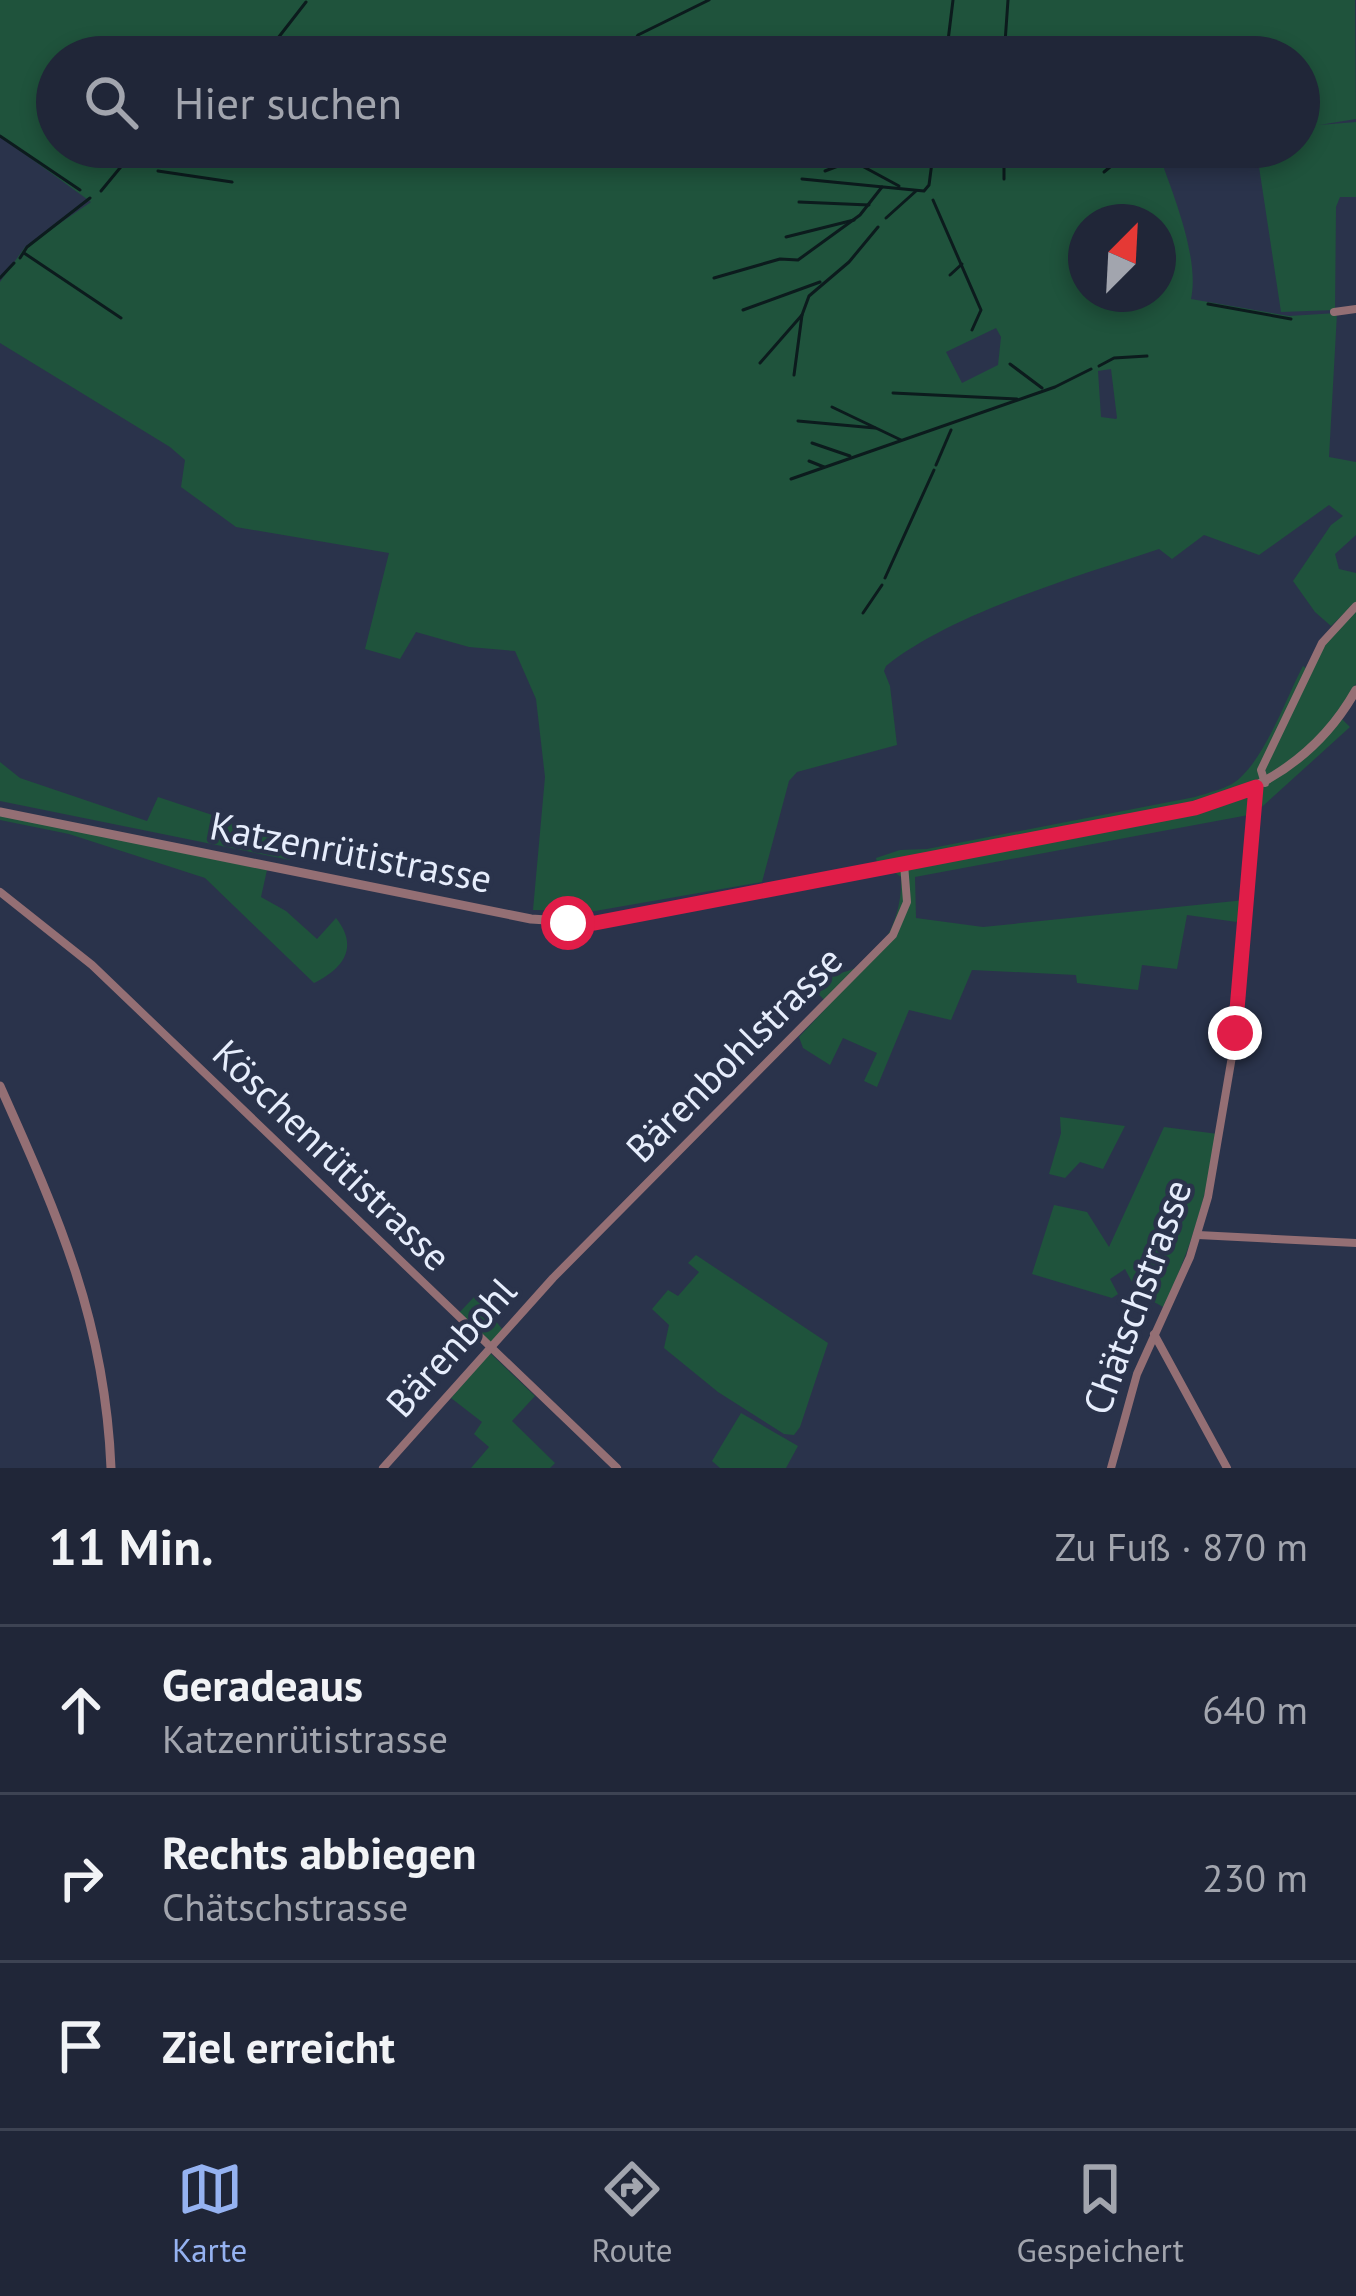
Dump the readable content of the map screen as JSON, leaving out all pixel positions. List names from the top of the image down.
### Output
{
  "streets": {
    "street": [
      "Katzenrütistrasse",
      "Bärenbohlstrasse",
      "Köschenrütistrasse",
      "Chätschstrasse",
      "Bärenbohl"
    ]
  },
  "crossings": [
    ["Katzenrütistrasse", "Bärenbohlstrasse"],
    ["Katzenrütistrasse", "Chätschstrasse"],
    ["Bärenbohlstrasse", "Bärenbohl"],
    ["Köschenrütistrasse", "Bärenbohl"]
  ],
  "north": "top right",
  "page": {
    "search": "Hier suchen",
    "heading": ["11 Min.", "Zu Fuß · 870 m"],
    "list": [
      ["Geradeaus", "Katzenrütistrasse", "640 m"],
      ["Rechts abbiegen", "Chätschstrasse", "230 m"],
      "Ziel erreicht"
    ],
    "nav": ["Karte", "Route", "Gespeichert"]
  }
}
